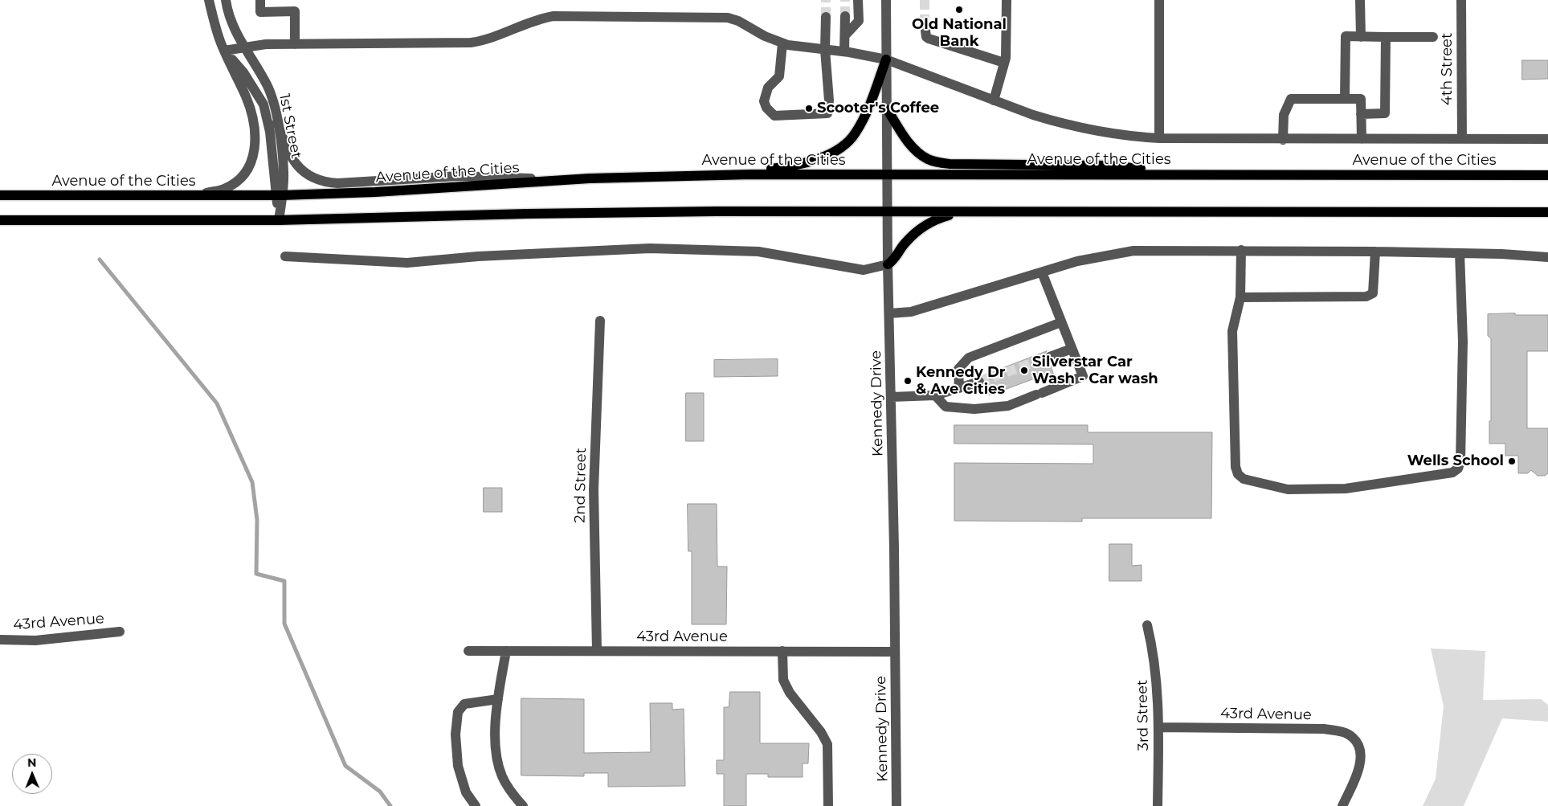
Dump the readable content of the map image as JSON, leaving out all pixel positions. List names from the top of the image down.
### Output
{
  "streets": {
    "main road": ["Avenue of the Cities"],
    "street": [
      "4th Street",
      "1st Street",
      "Kennedy Drive",
      "2nd Street",
      "43rd Avenue",
      "3rd Street"
    ]
  },
  "crossings": [
    ["4th Street", "Avenue of the Cities"],
    ["1st Street", "Avenue of the Cities"],
    ["Avenue of the Cities", "Kennedy Drive"],
    ["Kennedy Drive", "43rd Avenue"],
    ["2nd Street", "43rd Avenue"],
    ["43rd Avenue", "3rd Street"]
  ],
  "places": [
    "Old National Bank",
    "Scooter's Coffee",
    "Silverstar Car Wash - Car wash",
    "Kennedy Dr & Ave Cities",
    "Wells School"
  ],
  "north": "top"
}
